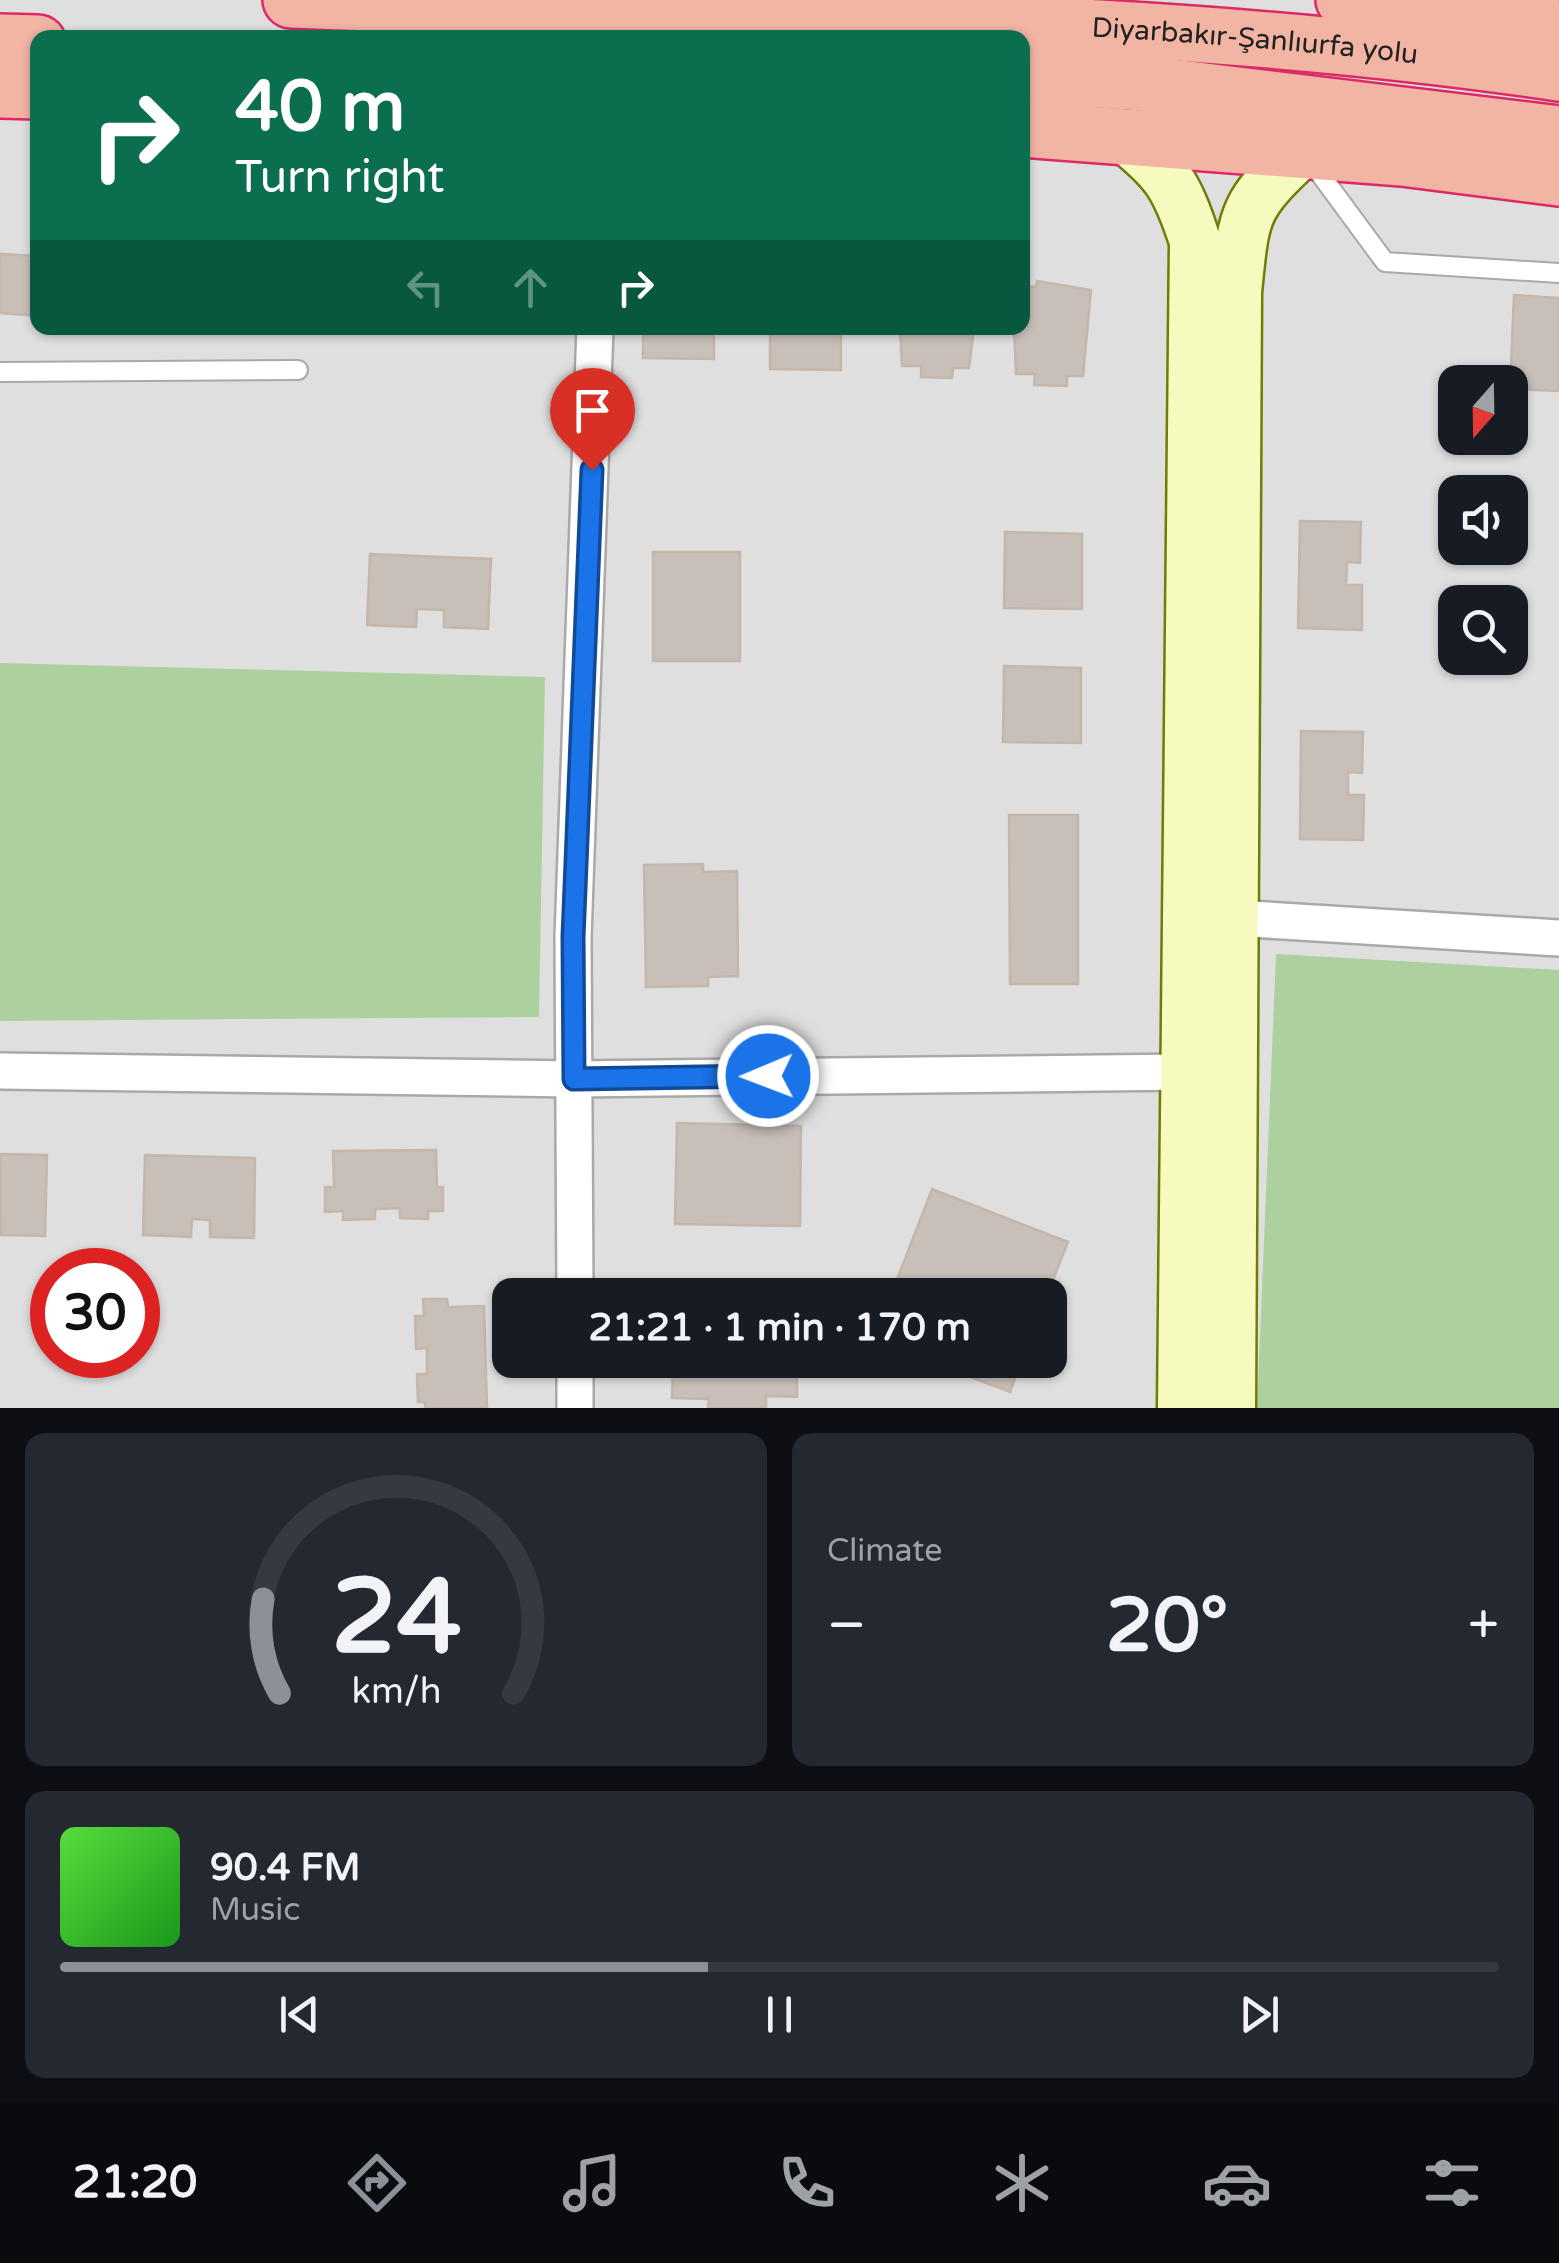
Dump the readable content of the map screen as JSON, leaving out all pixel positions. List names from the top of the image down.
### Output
{
  "streets": {
    "highway": ["Diyarbakır-Şanlıurfa yolu"]
  },
  "north": "bottom",
  "page": {
    "turn": ["40 m", "Turn right"],
    "limit": "30",
    "trip": "21:21 · 1 min · 170 m",
    "tile": "Climate",
    "heat": ["−", "20°", "+"],
    "song": ["90.4 FM", "Music"],
    "tabs": "21:20",
    "gauge": ["24", "km/h"]
  }
}
